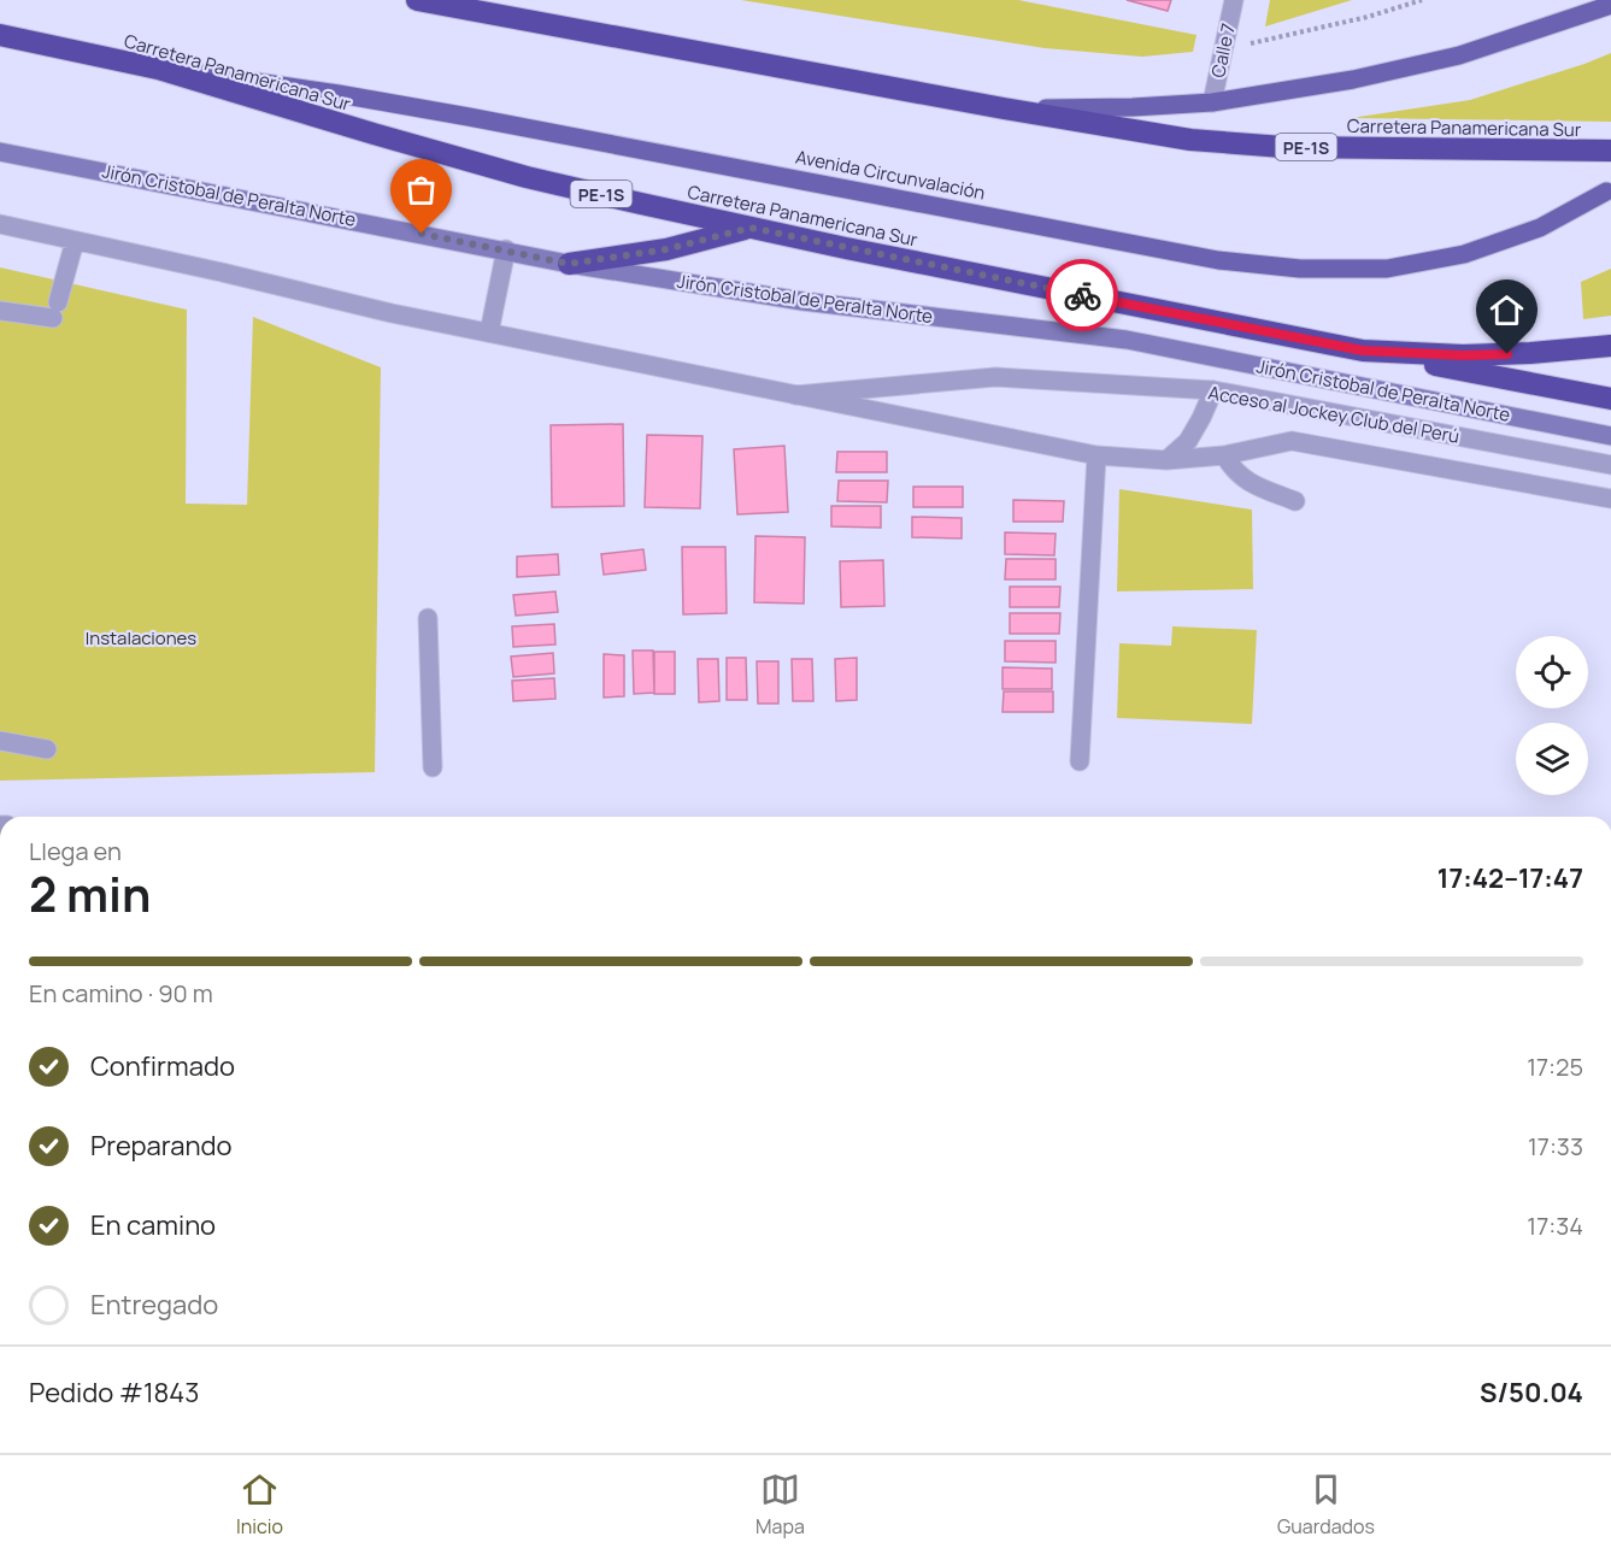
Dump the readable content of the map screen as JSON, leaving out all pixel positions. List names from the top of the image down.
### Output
{
  "streets": {
    "highway": ["Carretera Panamericana Sur", "PE-1S"],
    "main road": ["Avenida Circunvalación"],
    "street": ["Calle 7", "Jirón Cristobal de Peralta Norte", "Acceso al Jockey Club del Perú"]
  },
  "crossings": [
    ["Carretera Panamericana Sur", "Avenida Circunvalación"]
  ],
  "parks": ["Instalaciones"],
  "page": {
    "heading": ["2 min", "Llega en", "17:42–17:47"],
    "panel": ["Pedido #1843", "S/50.04"],
    "bar": "En camino · 90 m",
    "list": [
      ["Confirmado", "17:25"],
      ["Preparando", "17:33"],
      ["En camino", "17:34"],
      "Entregado"
    ],
    "tabs": ["Inicio", "Mapa", "Guardados"]
  }
}
